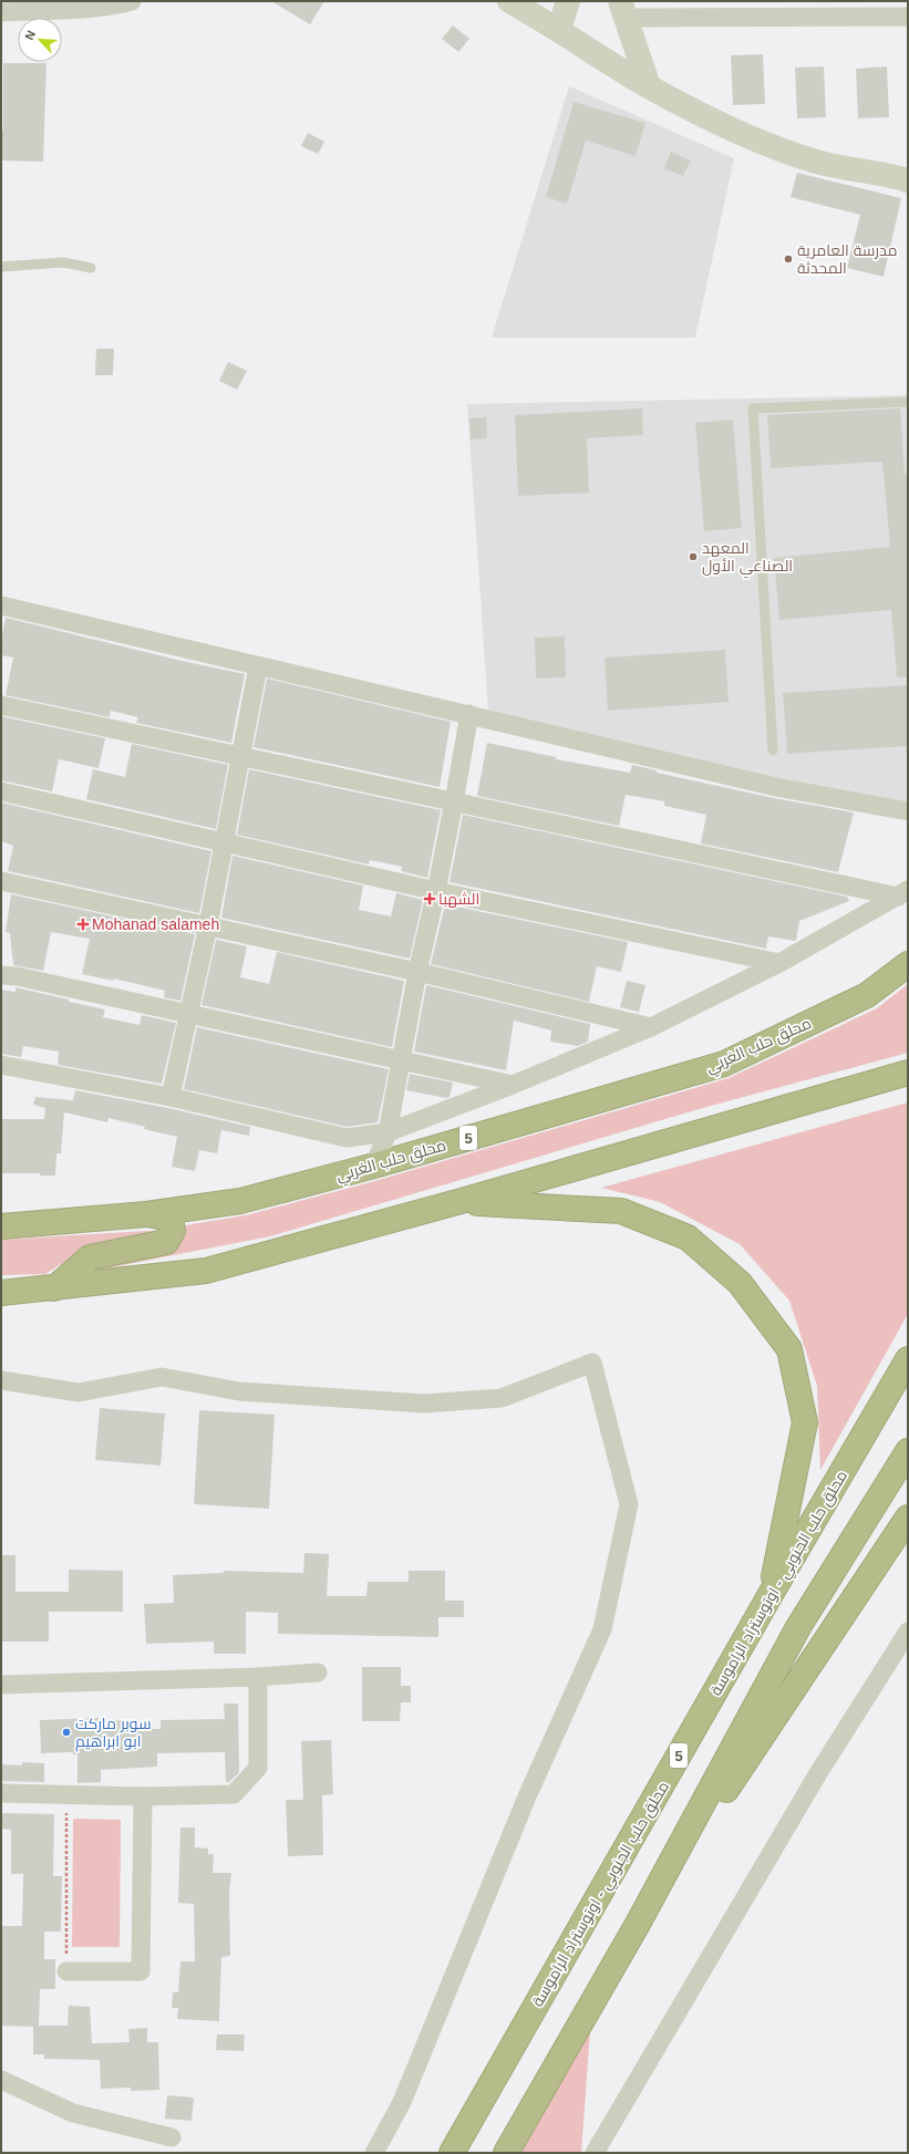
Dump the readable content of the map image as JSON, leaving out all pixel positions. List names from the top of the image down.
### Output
{
  "streets": {
    "highway": ["محلق حلب الغربي", "5", "محلق حلب الجنوبي - اوتوستراد الراموسة"]
  },
  "places": {
    "other": ["مدرسة العامرية المحدثة", "المعهد الصناعي الأول", "سوبر ماركت ابو ابراهيم"],
    "health": ["الشهبا", "Mohanad salameh"]
  },
  "north": "top left"
}
